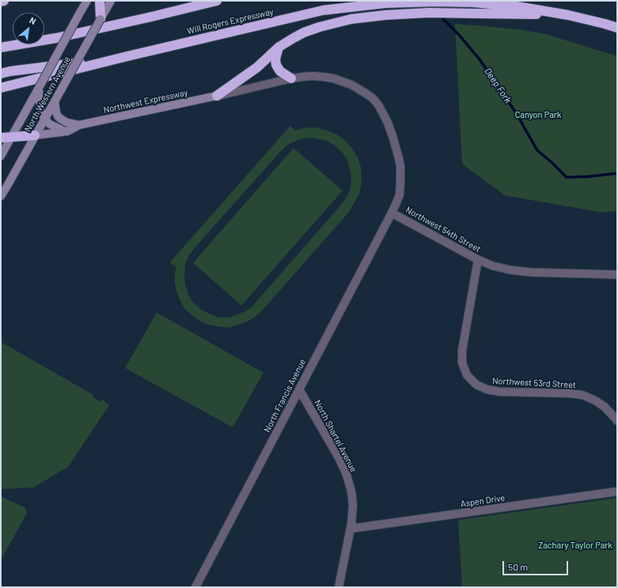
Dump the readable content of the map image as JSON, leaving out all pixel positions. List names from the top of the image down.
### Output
{
  "streets": {
    "highway": ["Will Rogers Expressway"],
    "main road": ["North Western Avenue", "Northwest Expressway"],
    "street": [
      "Northwest 54th Street",
      "Northwest 53rd Street",
      "North Francis Avenue",
      "North Shartel Avenue",
      "Aspen Drive"
    ]
  },
  "crossings": [
    ["North Western Avenue", "Northwest Expressway"],
    ["Northwest Expressway", "Northwest 54th Street"],
    ["Northwest 54th Street", "Northwest 53rd Street"],
    ["Northwest 54th Street", "North Francis Avenue"],
    ["North Francis Avenue", "North Shartel Avenue"],
    ["North Shartel Avenue", "Aspen Drive"]
  ],
  "water": ["Deep Fork"],
  "parks": ["Canyon Park", "Zachary Taylor Park"],
  "scale_bar": "50 m",
  "north": "top right"
}
